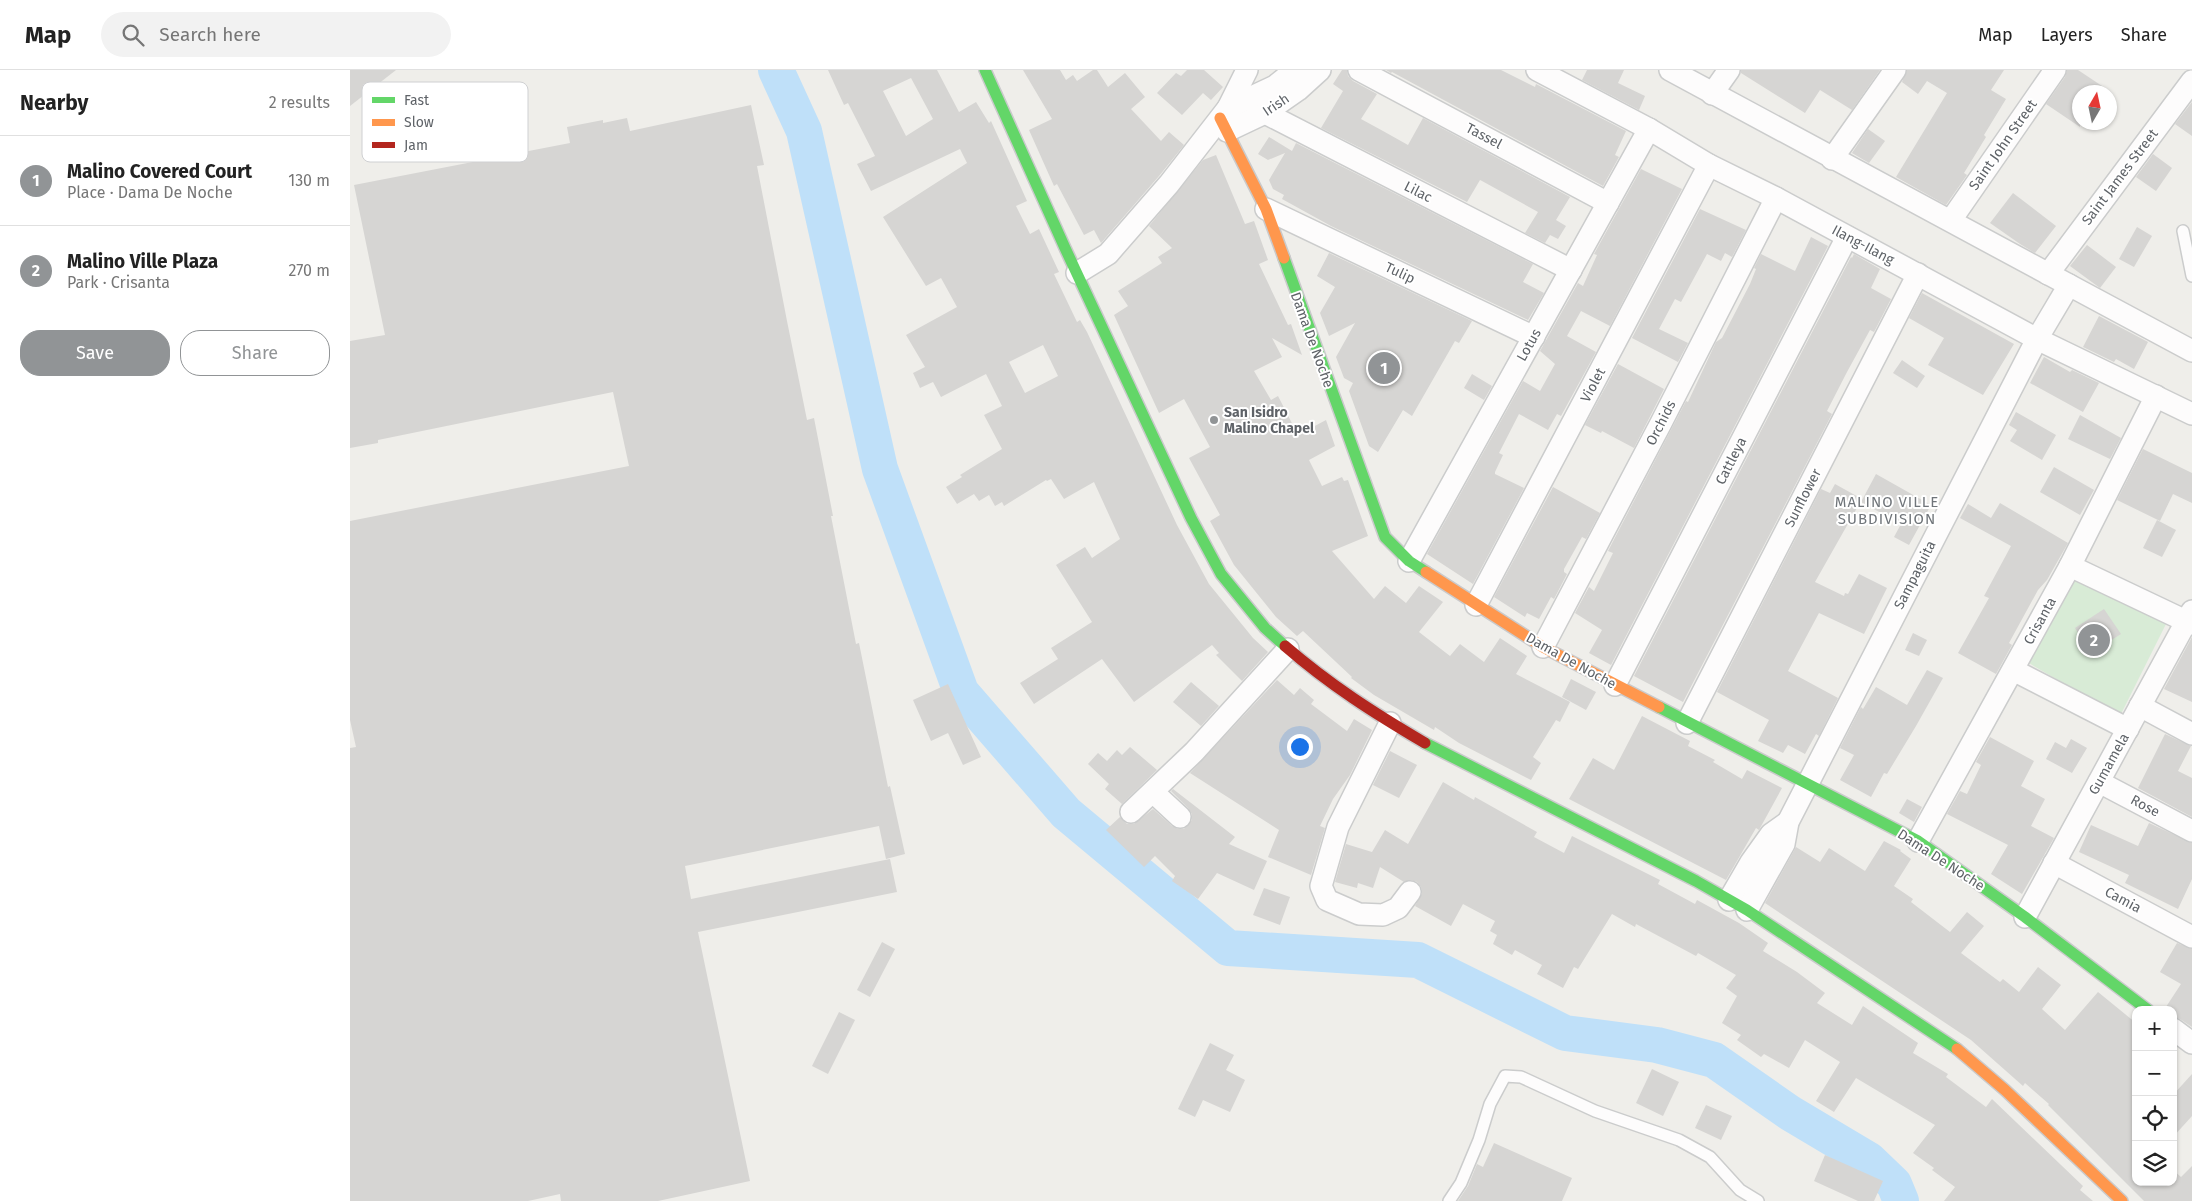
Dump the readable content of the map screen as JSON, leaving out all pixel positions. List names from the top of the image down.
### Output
{
  "streets": {
    "street": [
      "Irish",
      "Tassel",
      "Saint John Street",
      "Saint James Street",
      "Lilac",
      "Ilang-Ilang",
      "Tulip",
      "Dama De Noche",
      "Lotus",
      "Violet",
      "Orchids",
      "Cattleya",
      "Sunflower",
      "Sampaguita",
      "Crisanta",
      "Gumamela",
      "Rose",
      "Camia"
    ]
  },
  "crossings": [
    ["Irish", "Lilac"],
    ["Irish", "Dama De Noche"],
    ["Tassel", "Lotus"],
    ["Lilac", "Lotus"],
    ["Ilang-Ilang", "Lotus"],
    ["Ilang-Ilang", "Violet"],
    ["Ilang-Ilang", "Orchids"],
    ["Ilang-Ilang", "Cattleya"],
    ["Ilang-Ilang", "Sunflower"],
    ["Ilang-Ilang", "Sampaguita"],
    ["Ilang-Ilang", "Crisanta"],
    ["Tulip", "Dama De Noche"],
    ["Tulip", "Lotus"],
    ["Dama De Noche", "Lotus"],
    ["Dama De Noche", "Violet"],
    ["Dama De Noche", "Orchids"],
    ["Dama De Noche", "Cattleya"],
    ["Dama De Noche", "Sunflower"],
    ["Dama De Noche", "Sampaguita"],
    ["Dama De Noche", "Crisanta"],
    ["Dama De Noche", "Gumamela"],
    ["Gumamela", "Rose"],
    ["Gumamela", "Camia"]
  ],
  "districts": ["MALINO VILLE SUBDIVISION"],
  "places": ["San Isidro Malino Chapel"],
  "legend": ["Fast", "Slow", "Jam"],
  "north": "top",
  "page": {
    "header": "Map",
    "search": "Search here",
    "nav": ["Map", "Layers", "Share"],
    "heading": ["Nearby", "2 results"],
    "list": [
      {
        "mark": "1",
        "name": "Malino Covered Court",
        "note": "Place · Dama De Noche",
        "value": "130 m"
      },
      {
        "mark": "2",
        "name": "Malino Ville Plaza",
        "note": "Park · Crisanta",
        "value": "270 m"
      }
    ],
    "buttons": ["Save", "Share"],
    "pins": ["1", "2"],
    "map_buttons": ["+", "−"]
  }
}
